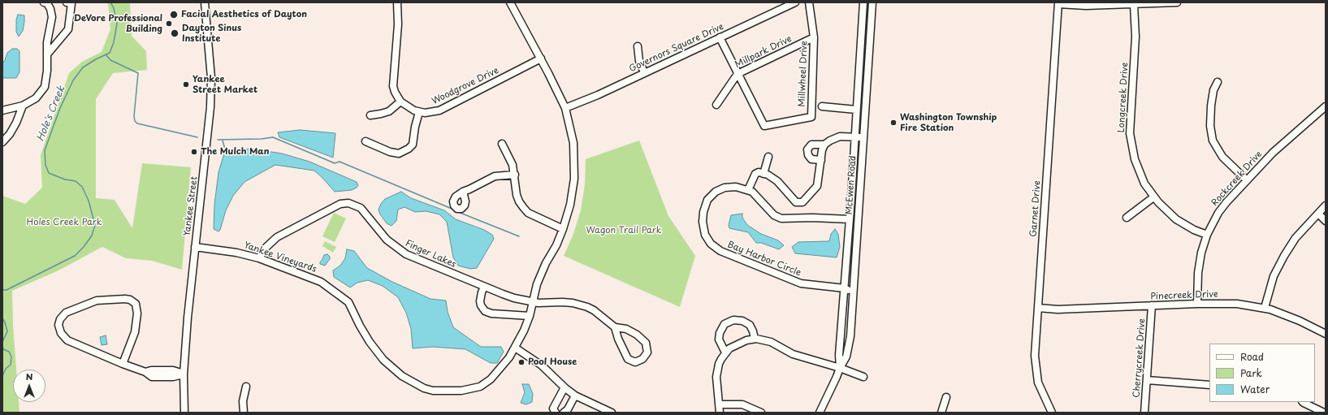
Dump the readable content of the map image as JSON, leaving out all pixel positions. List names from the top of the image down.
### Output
{
  "streets": {
    "street": [
      "Governors Square Drive",
      "Millpark Drive",
      "Millwheel Drive",
      "Woodgrove Drive",
      "Longcreek Drive",
      "Rockcreek Drive",
      "McEwen Road",
      "Yankee Street",
      "Garnet Drive",
      "Finger Lakes",
      "Yankee Vineyards",
      "Bay Harbor Circle",
      "Pinecreek Drive",
      "Cherrycreek Drive"
    ]
  },
  "crossings": [
    ["Governors Square Drive", "Millwheel Drive"],
    ["Governors Square Drive", "Yankee Vineyards"],
    ["Millpark Drive", "Millwheel Drive"],
    ["Woodgrove Drive", "Yankee Vineyards"],
    ["Longcreek Drive", "Rockcreek Drive"],
    ["Rockcreek Drive", "Pinecreek Drive"],
    ["McEwen Road", "Bay Harbor Circle"],
    ["Yankee Street", "Yankee Vineyards"],
    ["Garnet Drive", "Pinecreek Drive"],
    ["Finger Lakes", "Yankee Vineyards"],
    ["Pinecreek Drive", "Cherrycreek Drive"]
  ],
  "water": ["Hole's Creek"],
  "parks": ["Holes Creek Park", "Wagon Trail Park"],
  "places": [
    "Facial Aesthetics of Dayton",
    "DeVore Professional Building",
    "Dayton Sinus Institute",
    "Yankee Street Market",
    "Washington Township Fire Station",
    "The Mulch Man",
    "Pool House"
  ],
  "legend": ["Road", "Park", "Water"],
  "north": "top"
}
